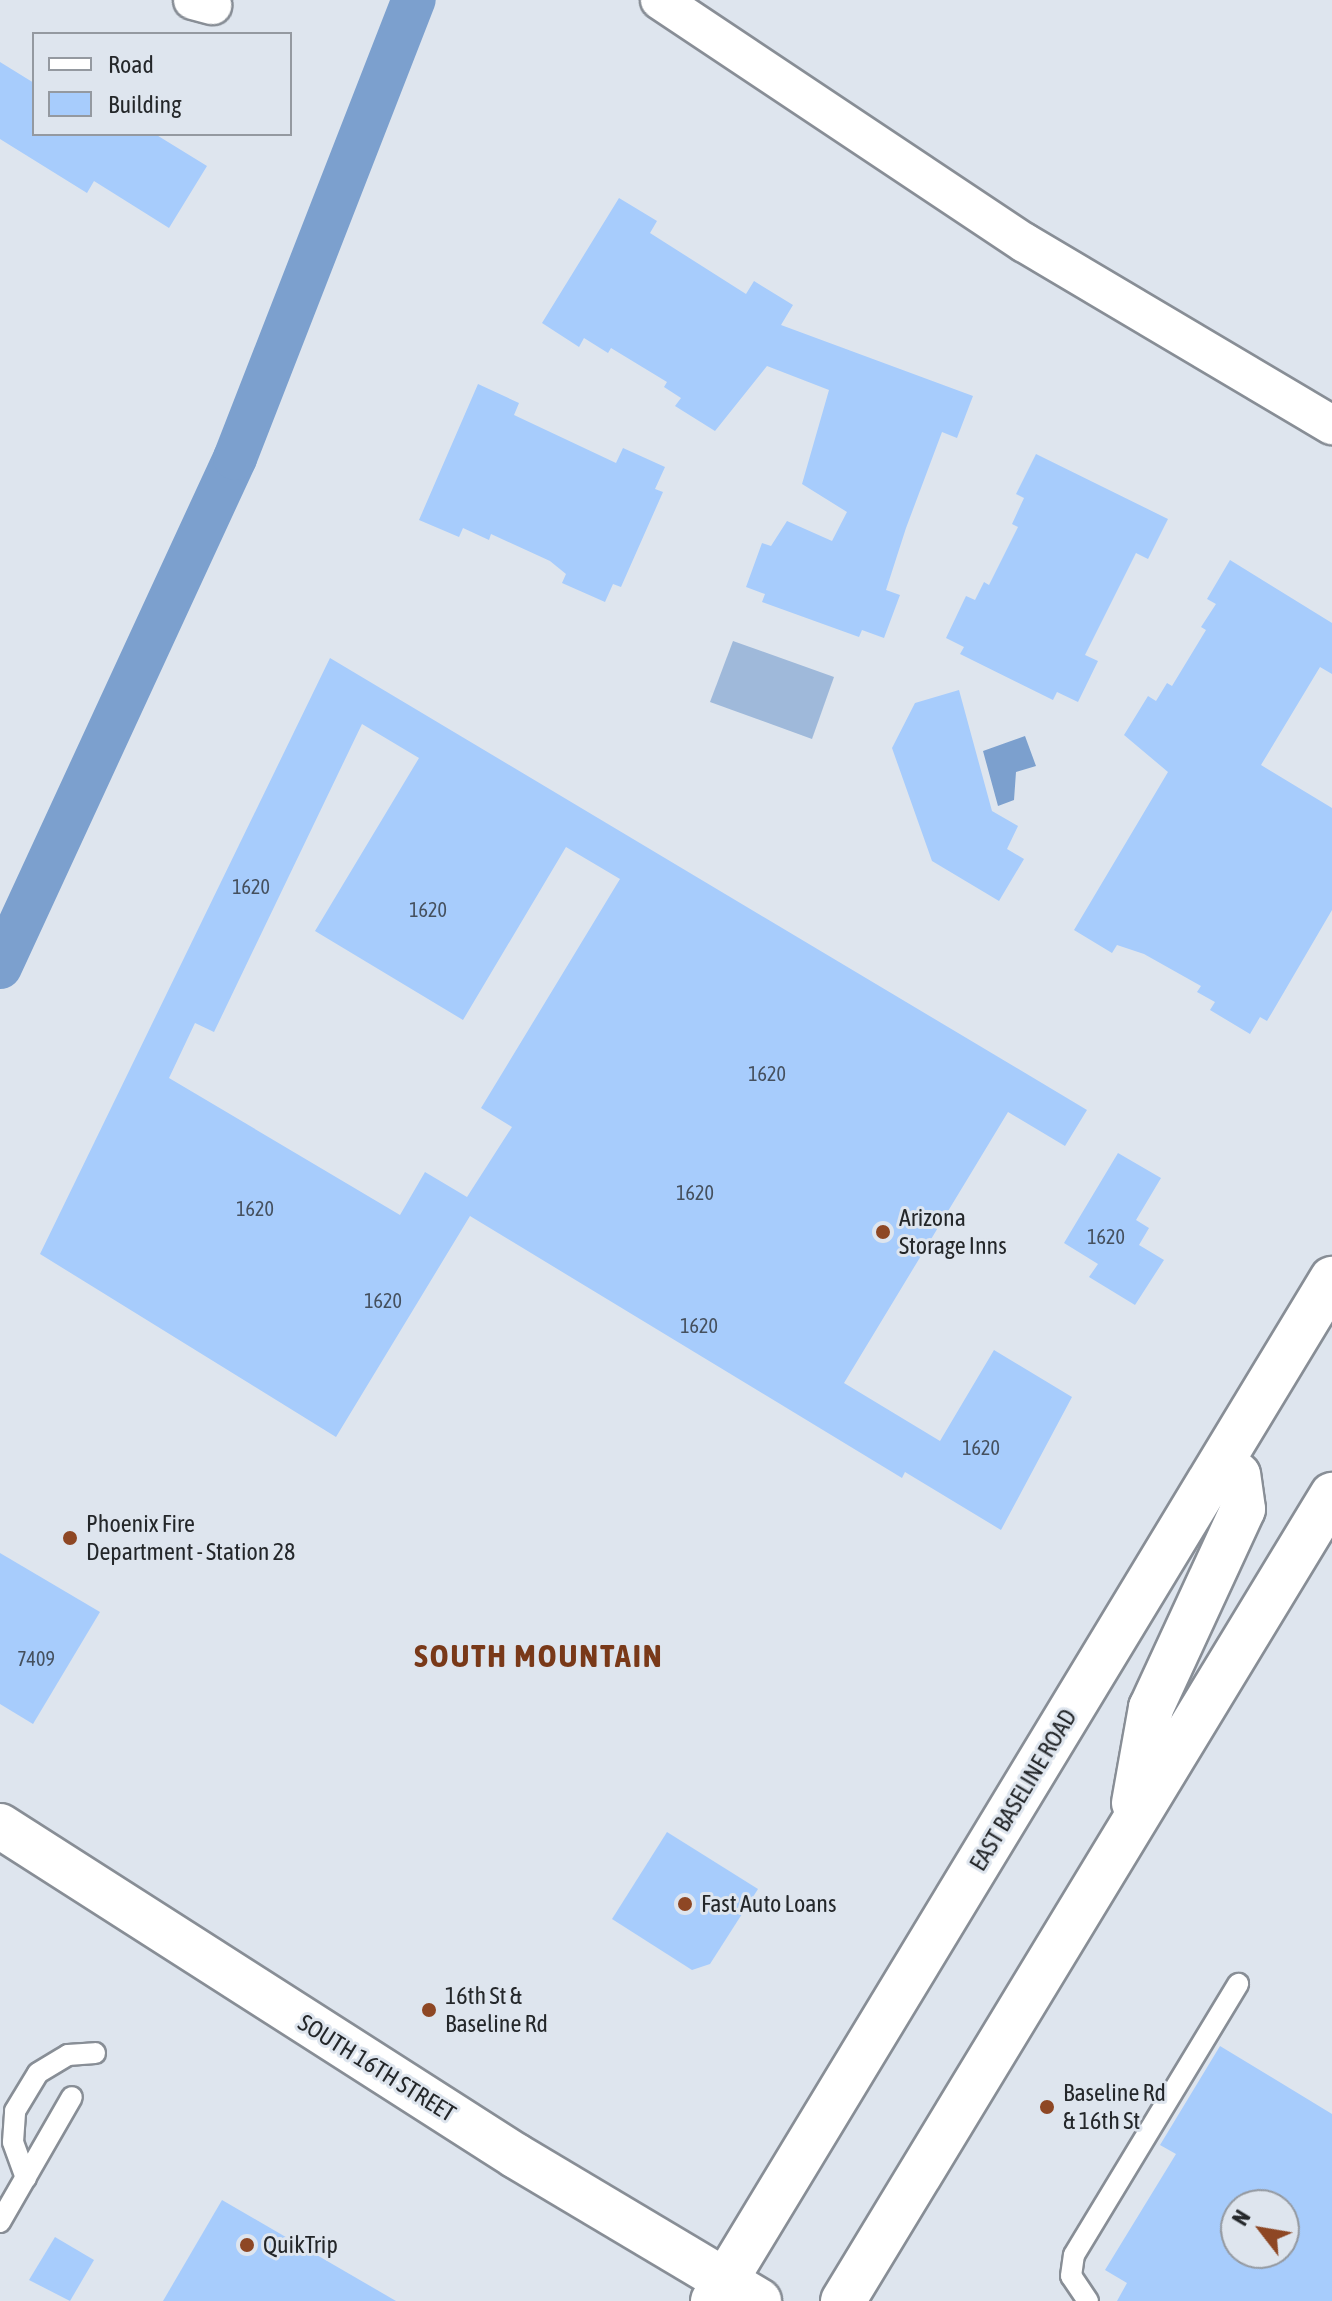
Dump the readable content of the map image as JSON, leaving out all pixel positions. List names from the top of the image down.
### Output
{
  "streets": {
    "main road": ["EAST BASELINE ROAD", "SOUTH 16TH STREET"]
  },
  "crossings": [
    ["EAST BASELINE ROAD", "SOUTH 16TH STREET"]
  ],
  "districts": ["SOUTH MOUNTAIN"],
  "places": [
    "Arizona Storage Inns",
    "Phoenix Fire Department - Station 28",
    "Fast Auto Loans",
    "16th St & Baseline Rd",
    "Baseline Rd & 16th St",
    "QuikTrip"
  ],
  "house_numbers": [
    "1620",
    "1620",
    "1620",
    "1620",
    "1620",
    "1620",
    "1620",
    "1620",
    "1620",
    "7409"
  ],
  "legend": ["Road", "Building"],
  "north": "top left"
}
